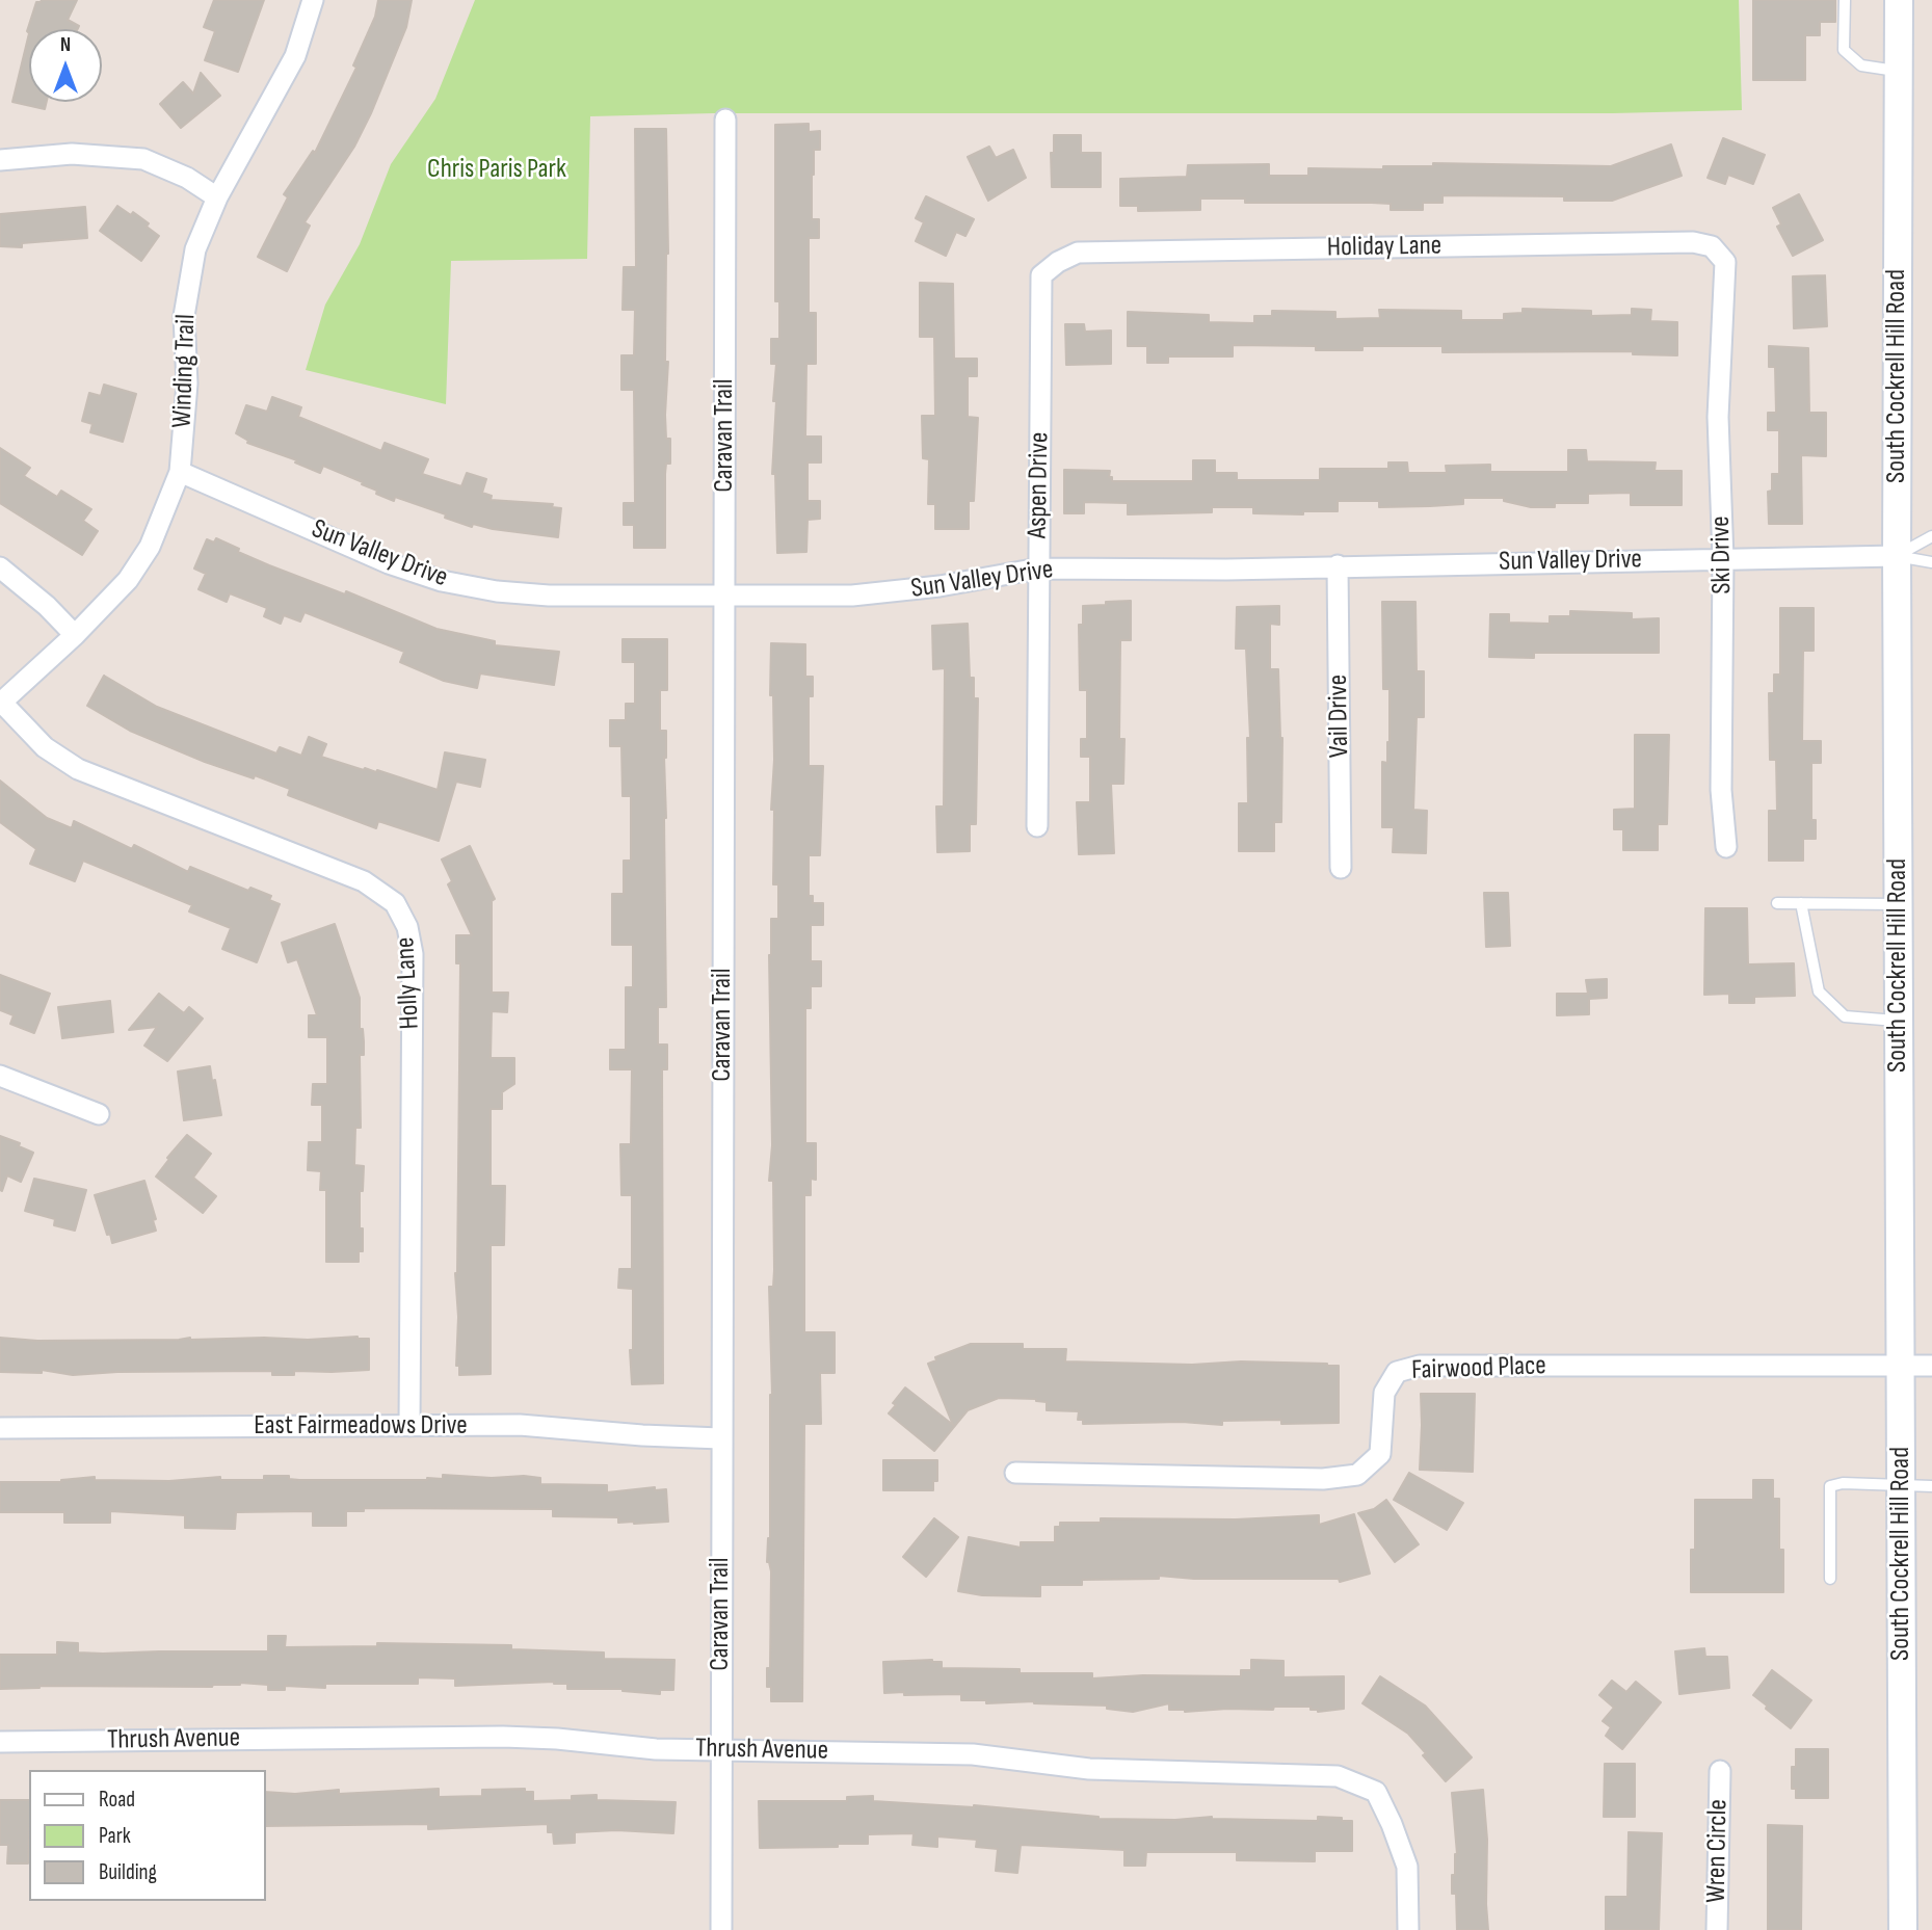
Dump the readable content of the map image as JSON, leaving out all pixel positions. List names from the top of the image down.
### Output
{
  "streets": {
    "main road": ["South Cockrell Hill Road"],
    "street": [
      "Holiday Lane",
      "Winding Trail",
      "Caravan Trail",
      "Aspen Drive",
      "Sun Valley Drive",
      "Ski Drive",
      "Vail Drive",
      "Holly Lane",
      "Fairwood Place",
      "East Fairmeadows Drive",
      "Thrush Avenue",
      "Wren Circle"
    ]
  },
  "crossings": [
    ["Holiday Lane", "Aspen Drive"],
    ["Holiday Lane", "Ski Drive"],
    ["Winding Trail", "Sun Valley Drive"],
    ["Winding Trail", "Holly Lane"],
    ["South Cockrell Hill Road", "Sun Valley Drive"],
    ["South Cockrell Hill Road", "Fairwood Place"],
    ["Caravan Trail", "Sun Valley Drive"],
    ["Caravan Trail", "East Fairmeadows Drive"],
    ["Caravan Trail", "Thrush Avenue"],
    ["Aspen Drive", "Sun Valley Drive"],
    ["Sun Valley Drive", "Ski Drive"],
    ["Sun Valley Drive", "Vail Drive"],
    ["Holly Lane", "East Fairmeadows Drive"]
  ],
  "parks": ["Chris Paris Park"],
  "legend": ["Road", "Park", "Building"],
  "north": "top"
}
